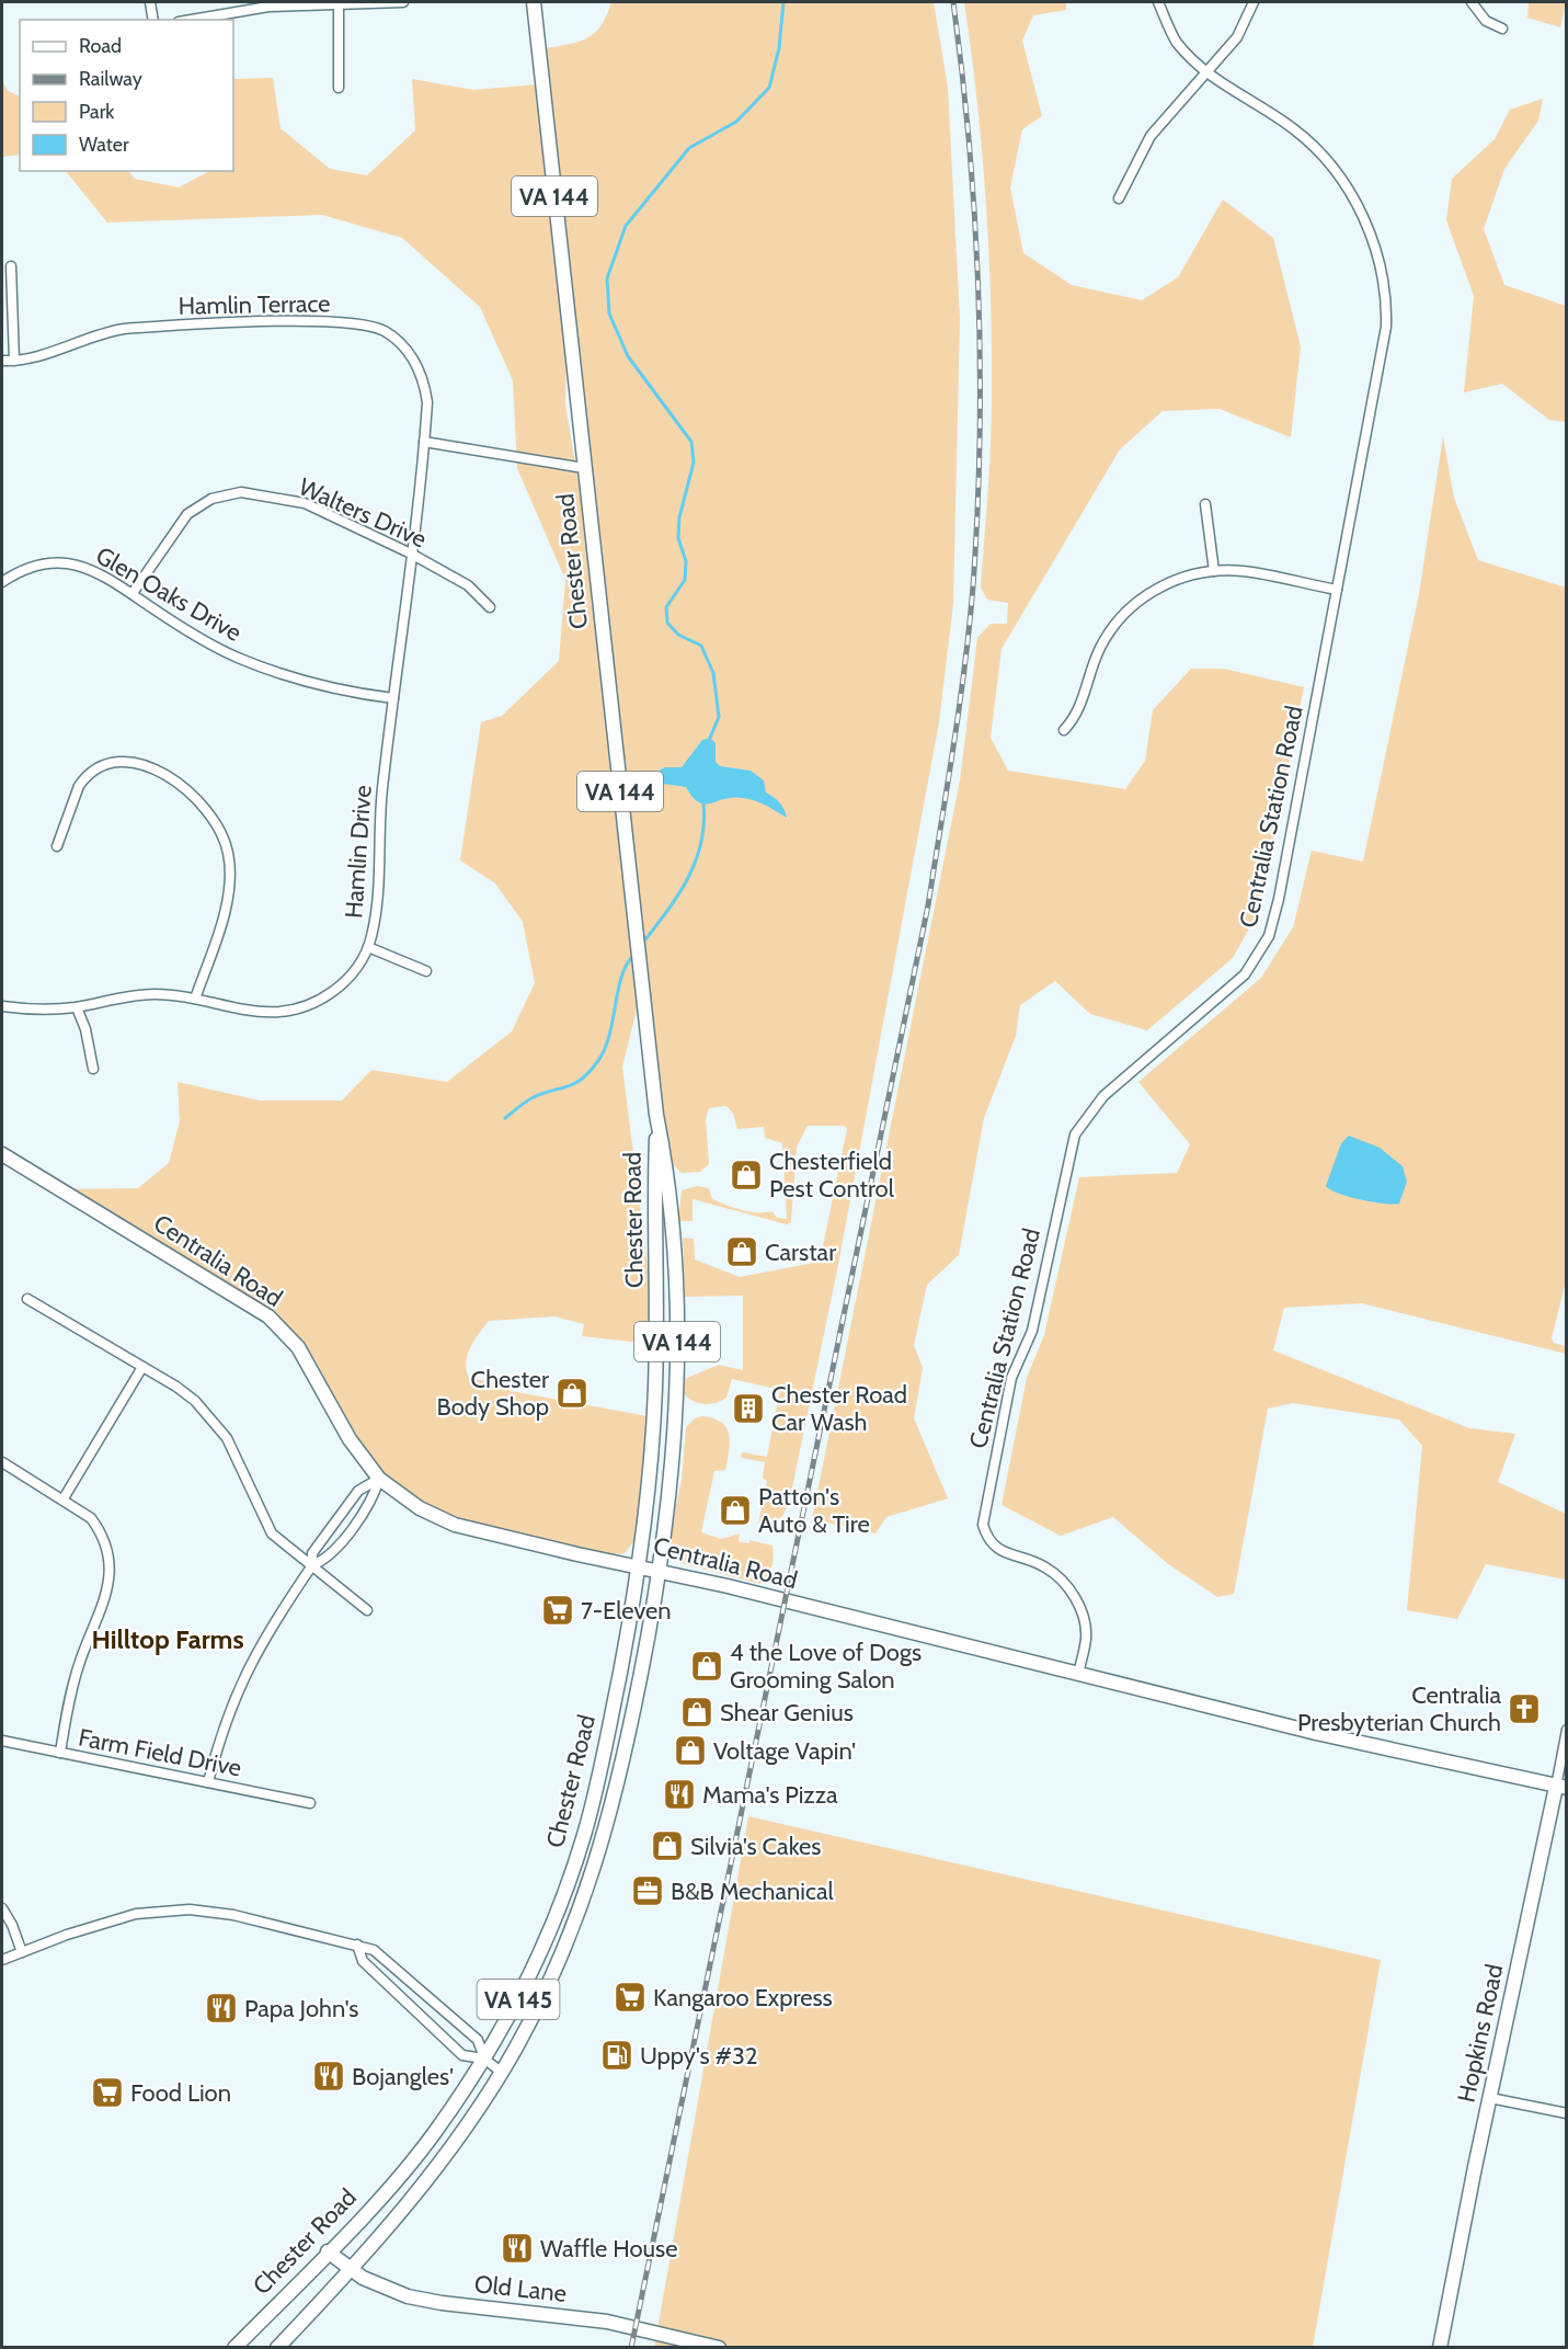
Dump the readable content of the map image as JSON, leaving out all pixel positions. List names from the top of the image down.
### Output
{
  "streets": {
    "main road": [
      "VA 144",
      "Chester Road",
      "Centralia Road",
      "VA 145",
      "Hopkins Road",
      "Old Lane"
    ],
    "street": [
      "Hamlin Terrace",
      "Walters Drive",
      "Glen Oaks Drive",
      "Centralia Station Road",
      "Hamlin Drive",
      "Farm Field Drive"
    ]
  },
  "crossings": [
    ["Hamlin Terrace", "Hamlin Drive"],
    ["Walters Drive", "Glen Oaks Drive"],
    ["Walters Drive", "Hamlin Drive"],
    ["Chester Road", "Centralia Road"],
    ["Chester Road", "Old Lane"],
    ["Glen Oaks Drive", "Hamlin Drive"],
    ["Centralia Station Road", "Centralia Road"],
    ["Centralia Road", "Hopkins Road"]
  ],
  "districts": ["Hilltop Farms"],
  "places": {
    "shop": [
      "Chesterfield Pest Control",
      "Carstar",
      "Chester Body Shop",
      "Patton's Auto & Tire",
      "4 the Love of Dogs Grooming Salon",
      "Shear Genius",
      "Voltage Vapin'",
      "Silvia's Cakes"
    ],
    "building": ["Chester Road Car Wash"],
    "supermarket": ["7-Eleven", "Kangaroo Express", "Food Lion"],
    "church": ["Centralia Presbyterian Church"],
    "restaurant": [
      "Mama's Pizza",
      "Papa John's",
      "Bojangles'",
      "Waffle House"
    ],
    "office": ["B&B Mechanical"],
    "fuel station": ["Uppy's #32"]
  },
  "legend": [
    "Road",
    "Railway",
    "Park",
    "Water"
  ]
}
